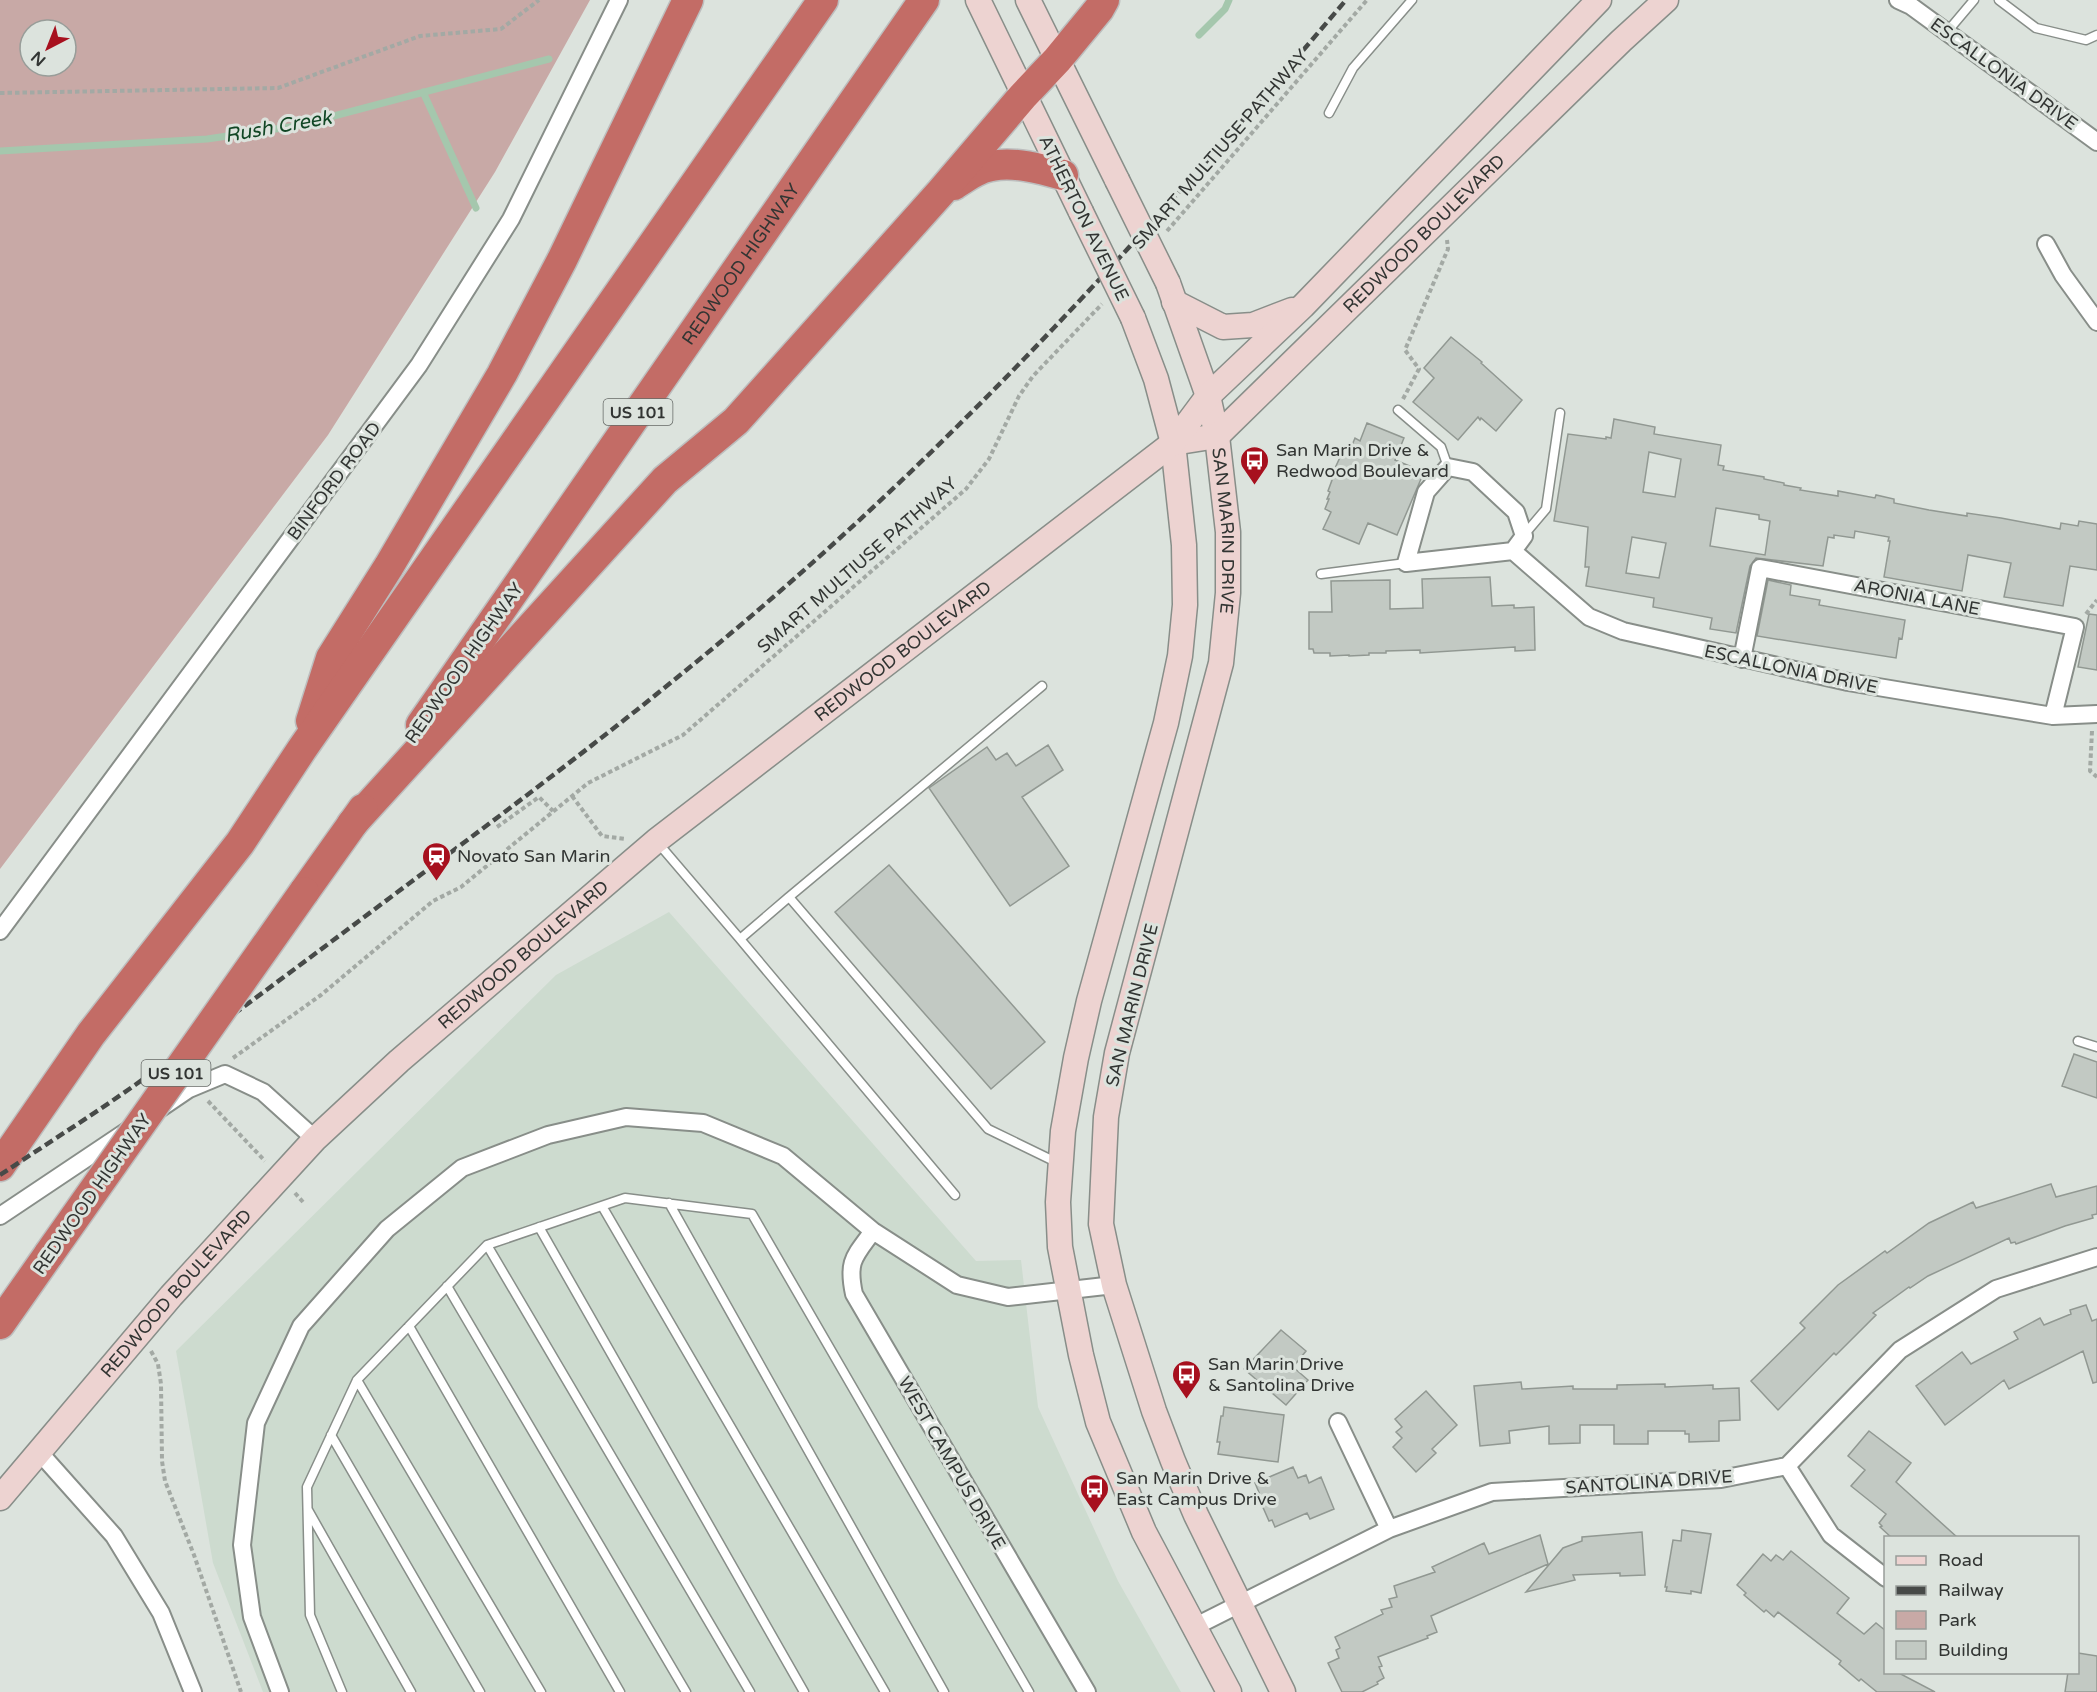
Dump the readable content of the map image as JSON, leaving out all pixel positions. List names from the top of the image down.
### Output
{
  "streets": {
    "highway": ["REDWOOD HIGHWAY", "US 101"],
    "main road": ["ATHERTON AVENUE", "REDWOOD BOULEVARD", "SAN MARIN DRIVE"],
    "street": [
      "ESCALLONIA DRIVE",
      "BINFORD ROAD",
      "ARONIA LANE",
      "WEST CAMPUS DRIVE",
      "SANTOLINA DRIVE"
    ],
    "path": ["SMART MULTIUSE PATHWAY"]
  },
  "crossings": [
    ["ESCALLONIA DRIVE", "ARONIA LANE"],
    ["ATHERTON AVENUE", "REDWOOD BOULEVARD"],
    ["ATHERTON AVENUE", "SAN MARIN DRIVE"],
    ["REDWOOD BOULEVARD", "SAN MARIN DRIVE"],
    ["SAN MARIN DRIVE", "SANTOLINA DRIVE"]
  ],
  "water": ["Rush Creek"],
  "places": {
    "bus stop": ["San Marin Drive & Redwood Boulevard", "San Marin Drive & Santolina Drive", "San Marin Drive & East Campus Drive"],
    "station": ["Novato San Marin"]
  },
  "legend": [
    "Road",
    "Railway",
    "Park",
    "Building"
  ],
  "north": "bottom left"
}
